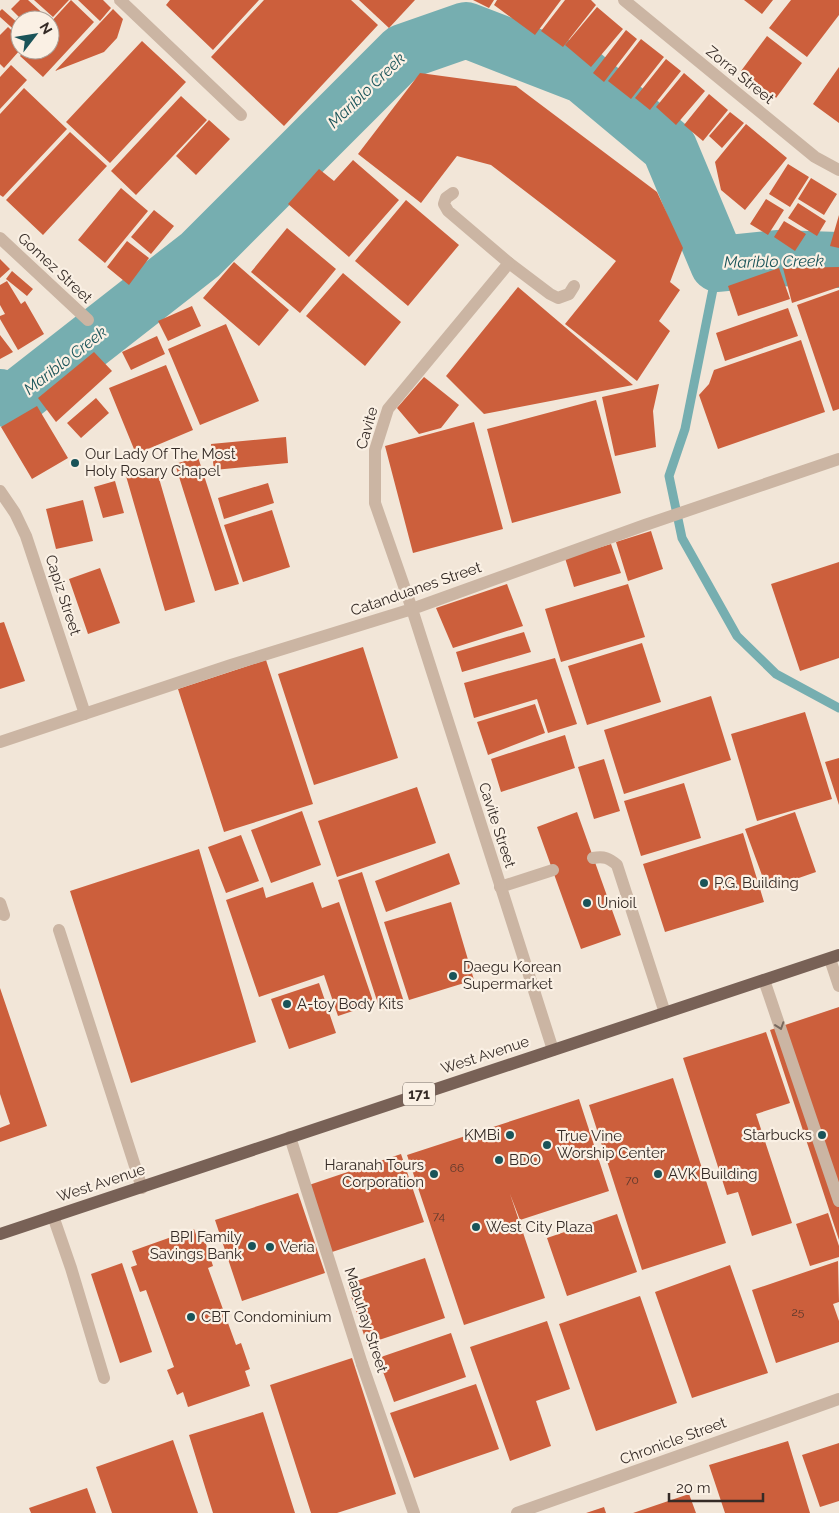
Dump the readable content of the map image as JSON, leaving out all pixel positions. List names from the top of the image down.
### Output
{
  "streets": {
    "main road": ["West Avenue", "171"],
    "street": [
      "Zorra Street",
      "Gomez Street",
      "Cavite",
      "Catanduanes Street",
      "Capiz Street",
      "Cavite Street",
      "Mabuhay Street",
      "Chronicle Street"
    ]
  },
  "crossings": [
    ["Cavite", "Catanduanes Street"],
    ["Cavite", "Cavite Street"],
    ["Catanduanes Street", "Capiz Street"],
    ["Catanduanes Street", "Cavite Street"],
    ["Cavite Street", "West Avenue"],
    ["West Avenue", "Mabuhay Street"]
  ],
  "water": ["Mariblo Creek"],
  "places": [
    "Our Lady Of The Most Holy Rosary Chapel",
    "P.G. Building",
    "Unioil",
    "Daegu Korean Supermarket",
    "A-toy Body Kits",
    "KMBi",
    "Starbucks",
    "True Vine Worship Center",
    "BDO",
    "Haranah Tours Corporation",
    "AVK Building",
    "West City Plaza",
    "BPI Family Savings Bank",
    "Veria",
    "CBT Condominium"
  ],
  "house_numbers": [
    "66",
    "70",
    "74",
    "25"
  ],
  "scale_bar": "20 m",
  "north": "top right"
}
